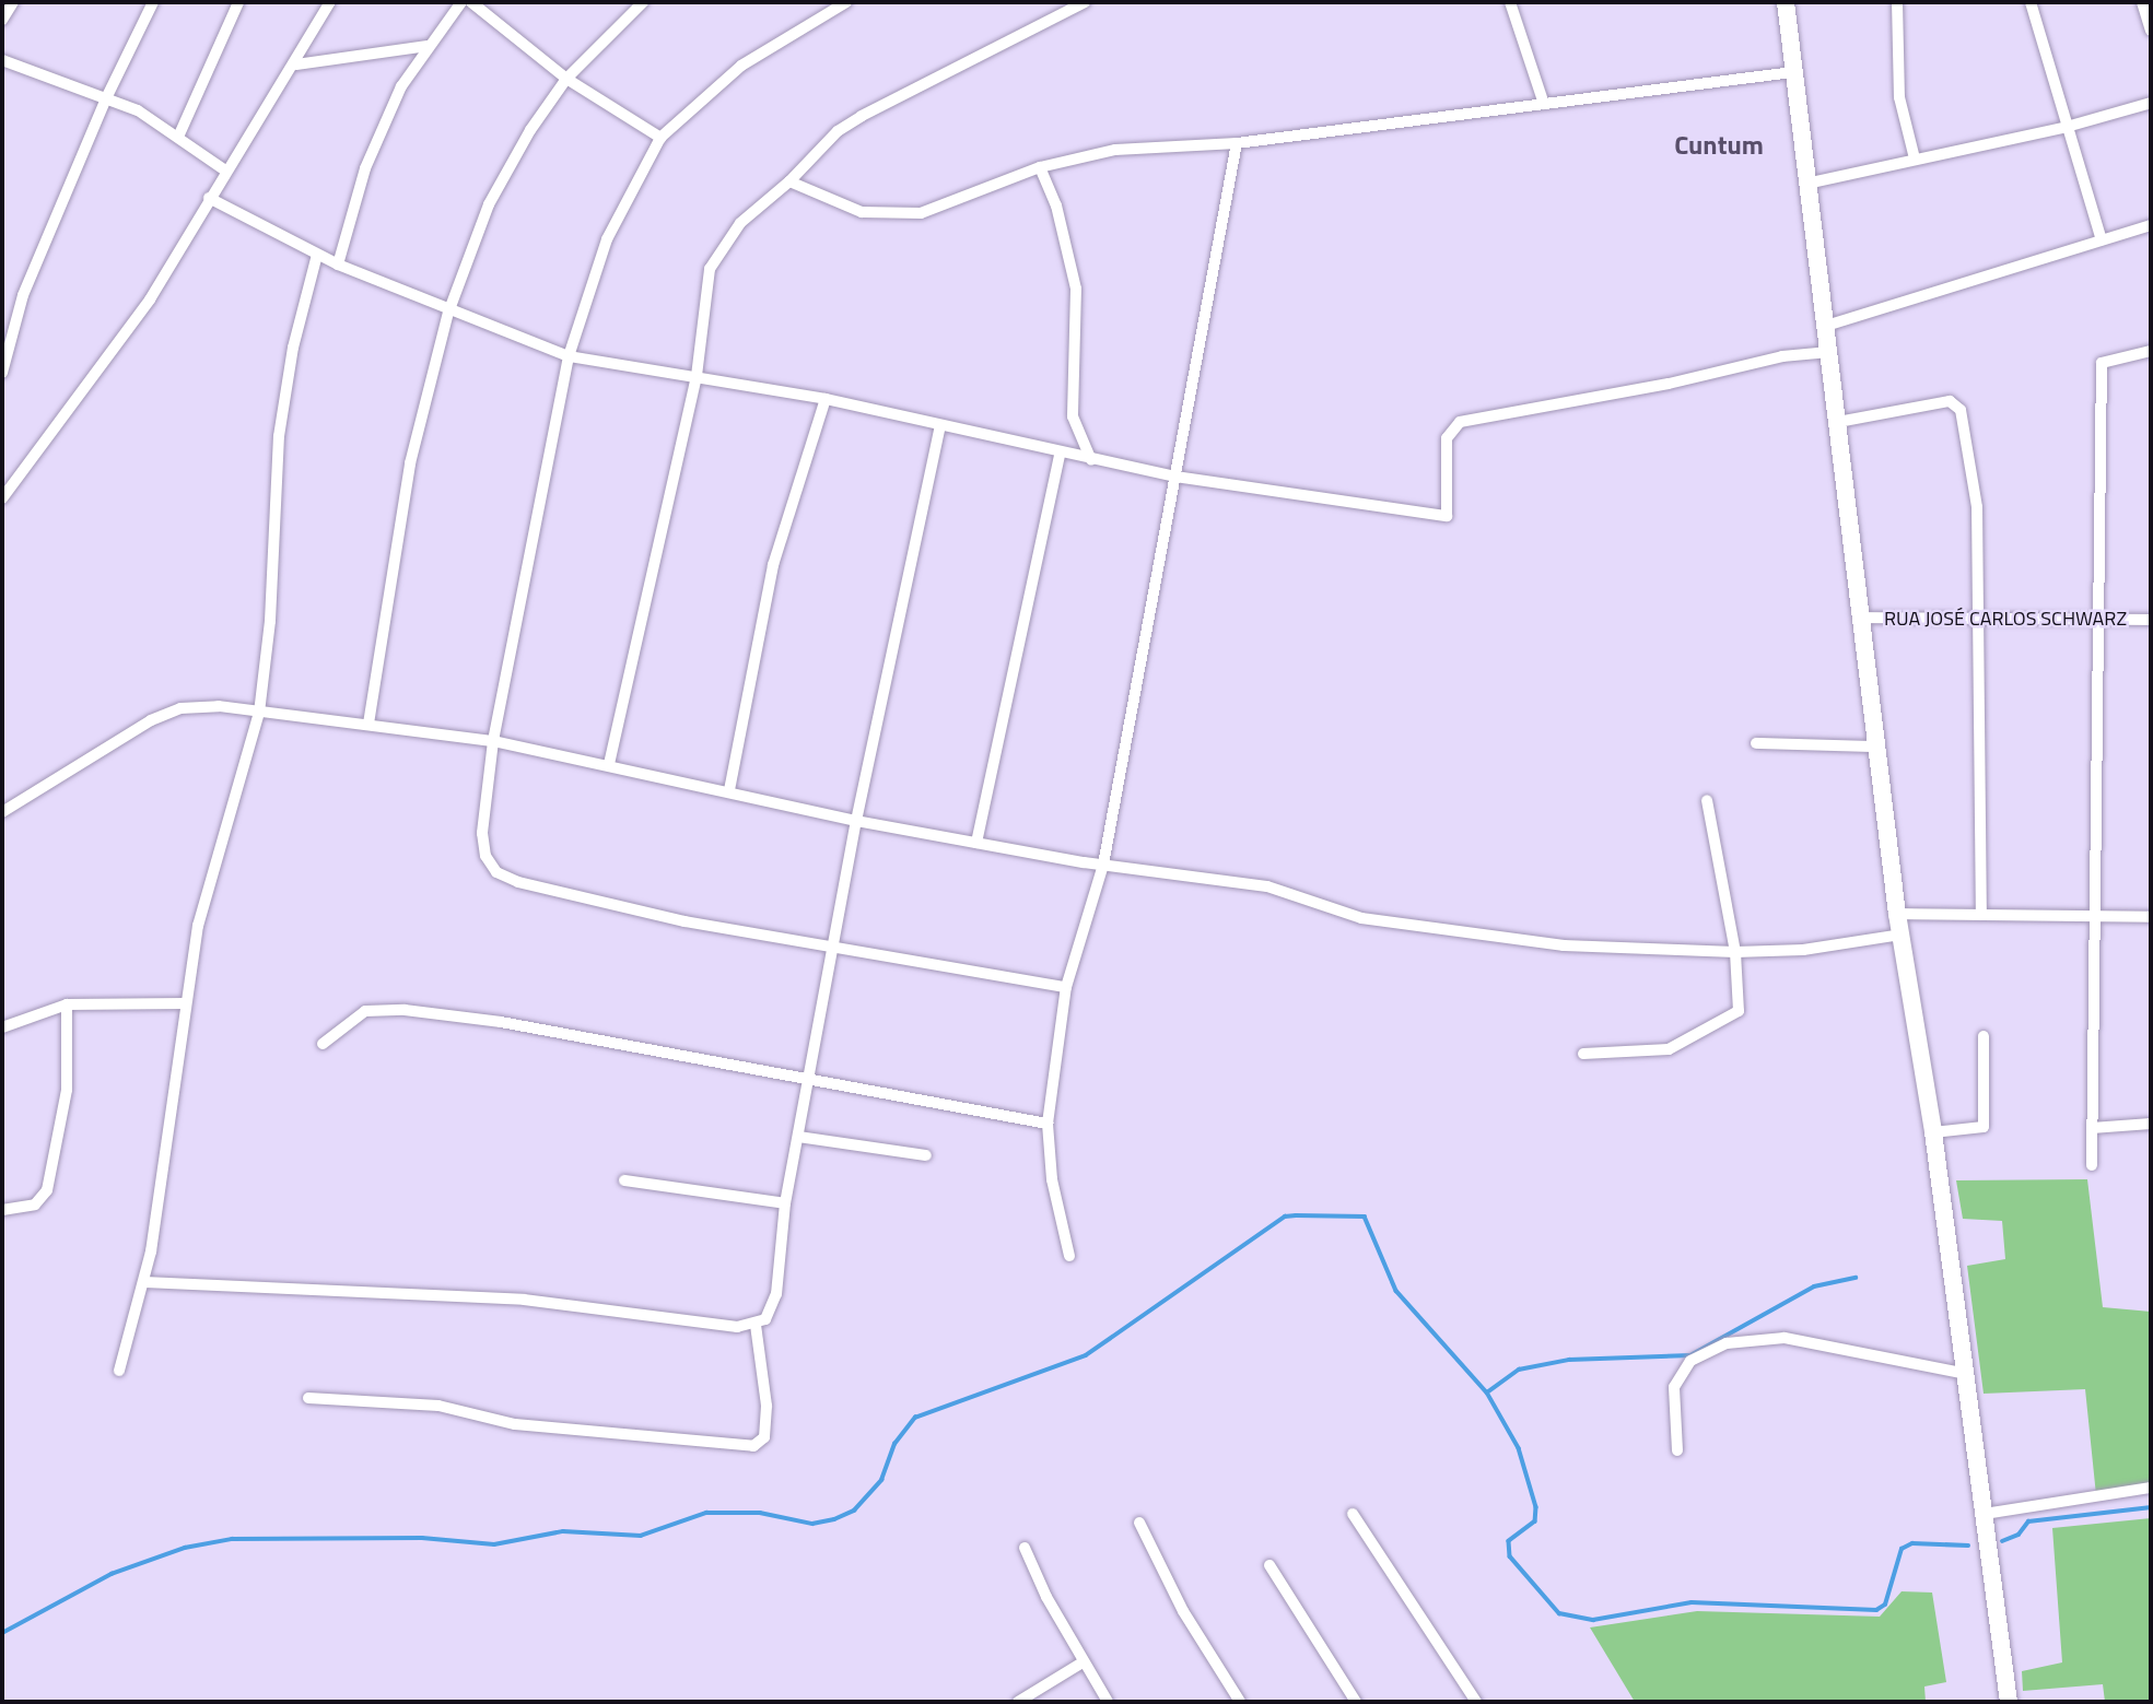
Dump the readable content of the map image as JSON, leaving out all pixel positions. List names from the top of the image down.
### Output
{
  "streets": {
    "street": ["RUA JOSÉ CARLOS SCHWARZ"]
  },
  "districts": ["Cuntum"]
}
